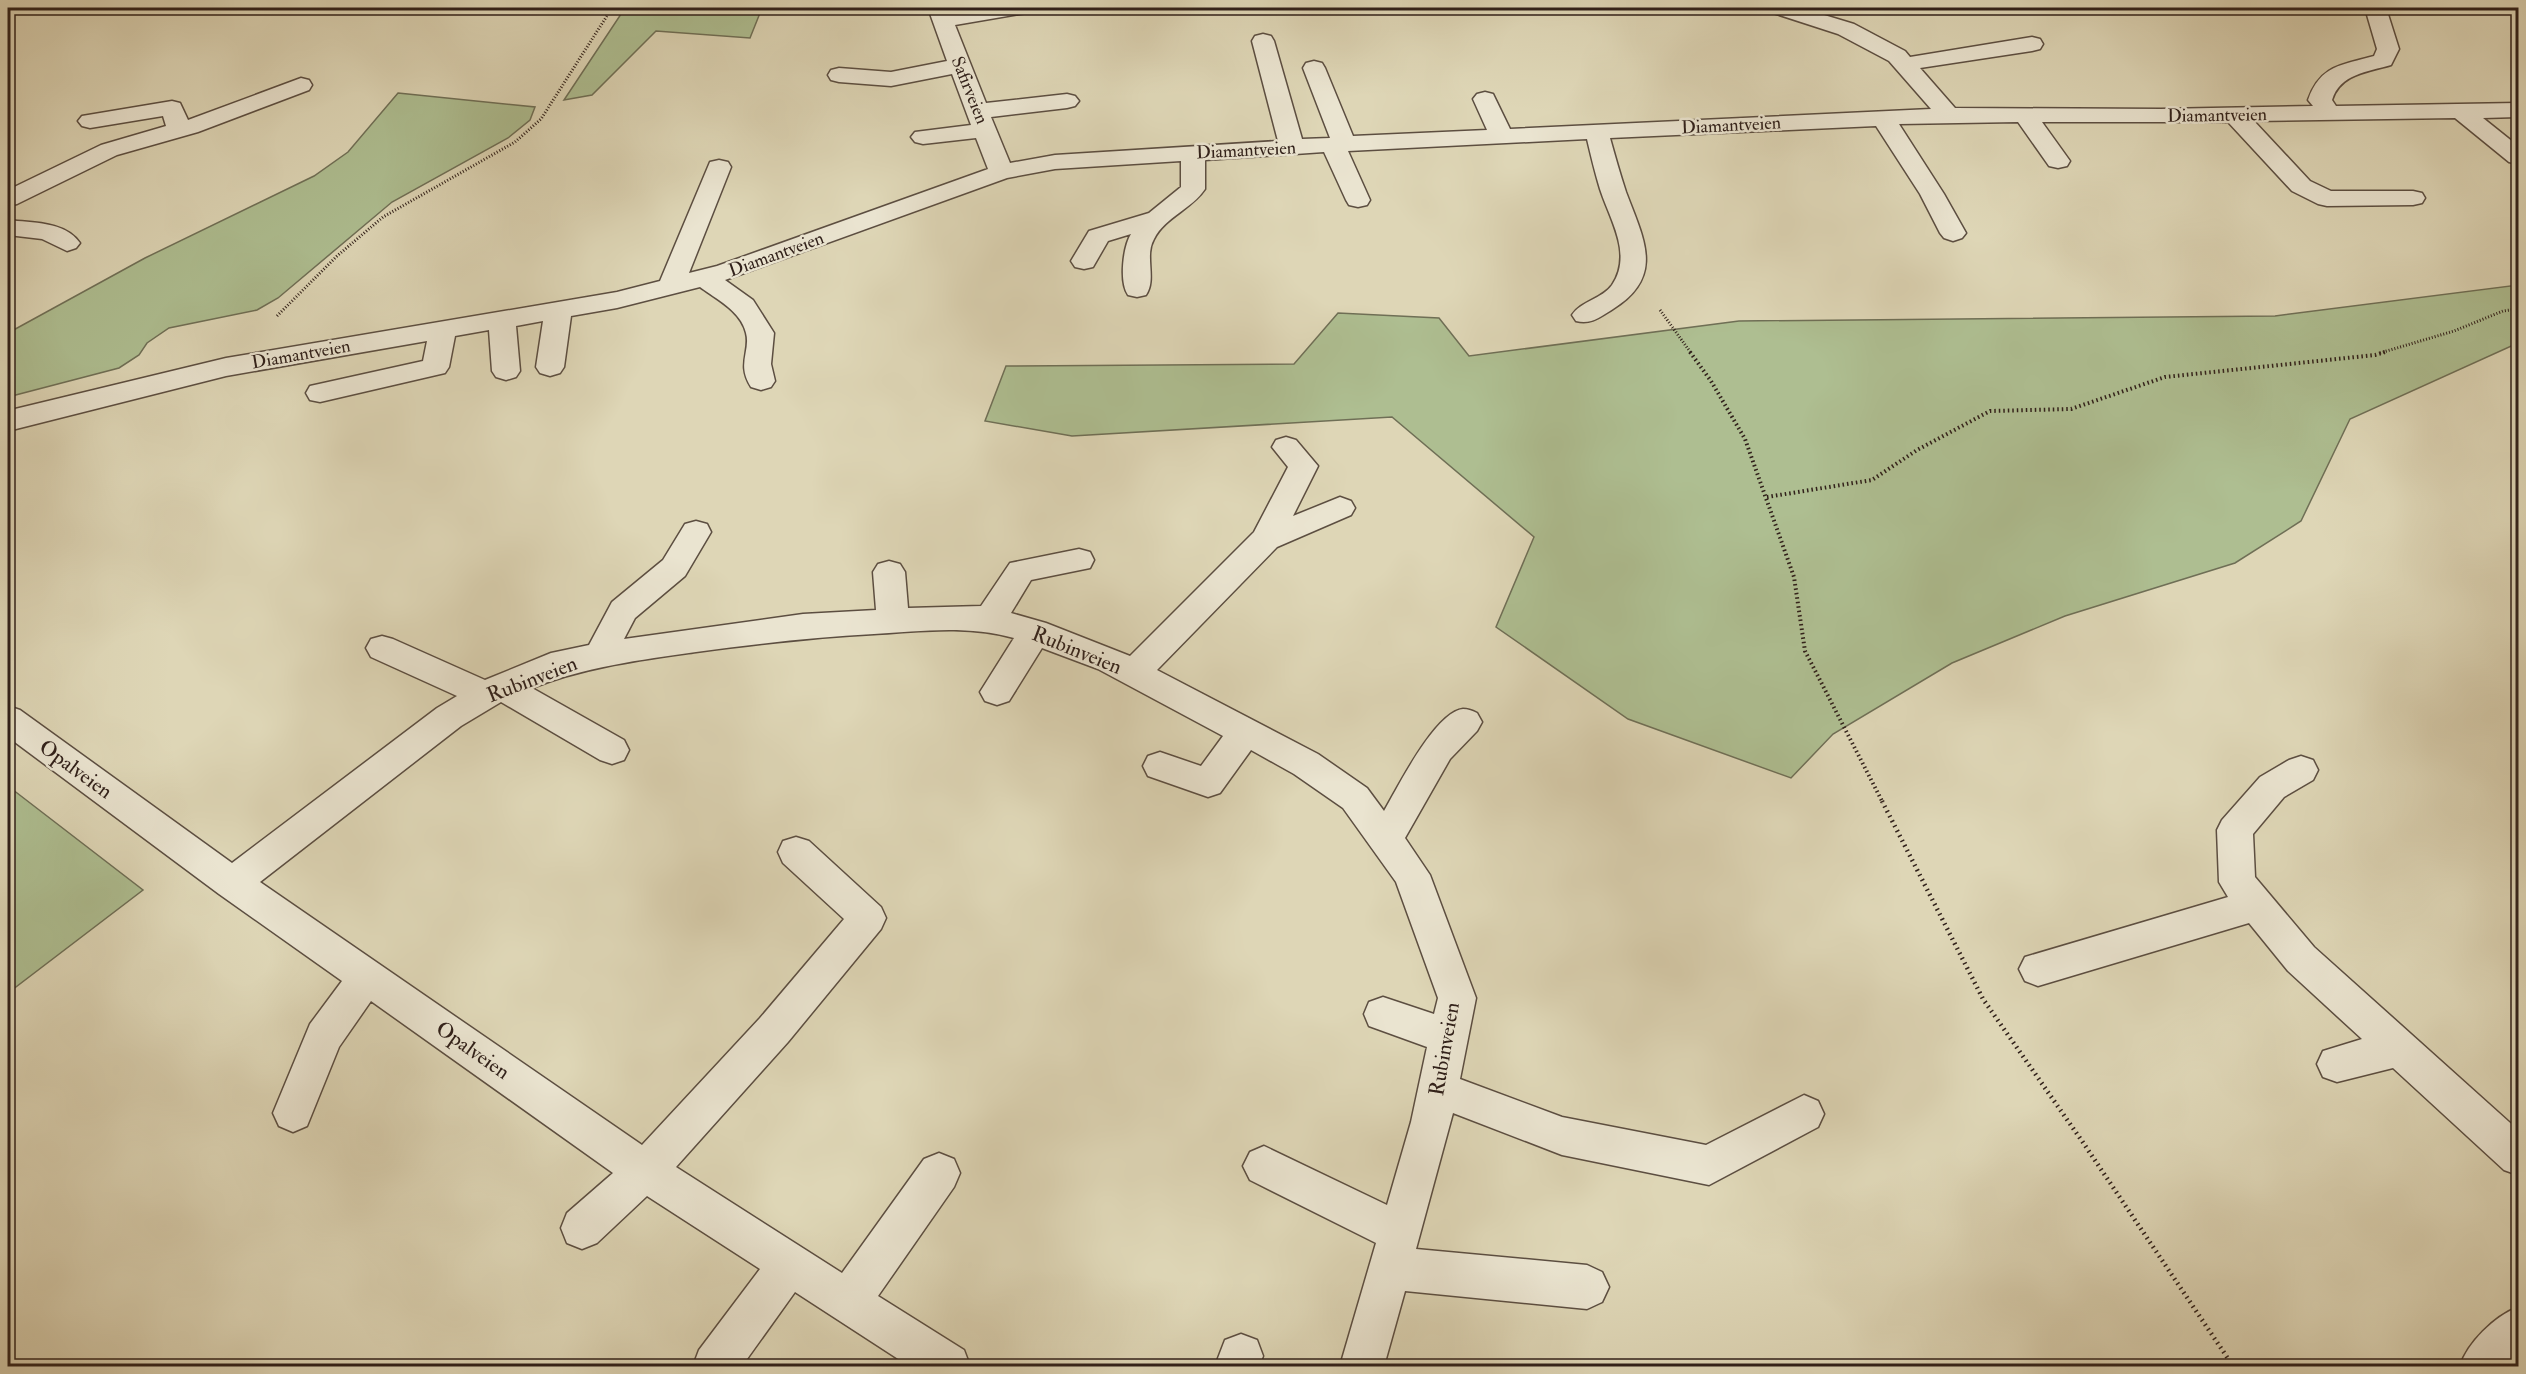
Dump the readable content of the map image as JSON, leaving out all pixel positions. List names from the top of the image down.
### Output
{
  "streets": {
    "street": [
      "Safirveien",
      "Diamantveien",
      "Rubinveien",
      "Opalveien"
    ]
  },
  "crossings": [
    ["Safirveien", "Diamantveien"],
    ["Rubinveien", "Opalveien"]
  ]
}
